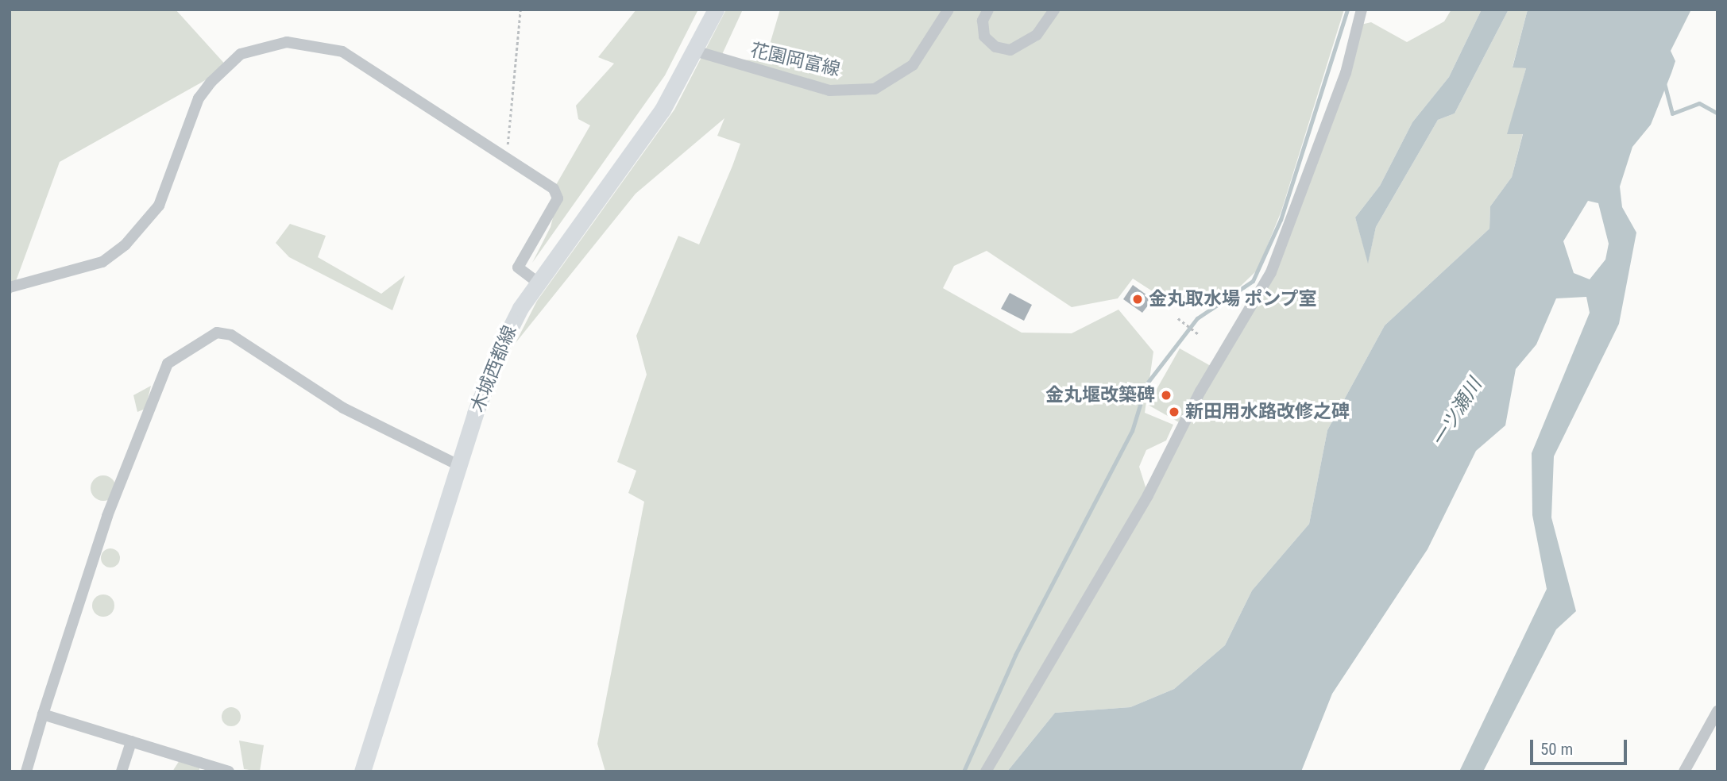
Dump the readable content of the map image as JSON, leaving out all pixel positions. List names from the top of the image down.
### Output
{
  "streets": {
    "main road": ["木城西都線"],
    "street": ["花園岡富線"]
  },
  "crossings": [
    ["花園岡富線", "木城西都線"]
  ],
  "water": ["一ツ瀬川"],
  "places": ["金丸取水場 ポンプ室", "金丸堰改築碑", "新田用水路改修之碑"],
  "scale_bar": "50 m"
}
